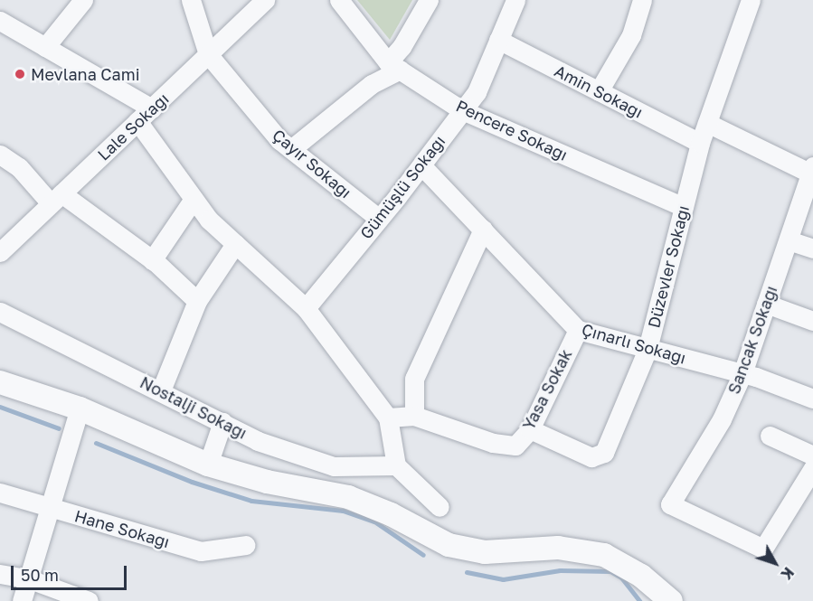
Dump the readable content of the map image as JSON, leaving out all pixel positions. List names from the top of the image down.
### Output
{
  "streets": {
    "street": [
      "Amin Sokağı",
      "Lale Sokağı",
      "Pencere Sokağı",
      "Çayır Sokağı",
      "Gümüşlü Sokağı",
      "Düzevler Sokağı",
      "Sancak Sokağı",
      "Çınarlı Sokağı",
      "Yasa Sokak",
      "Nostalji Sokağı",
      "Hane Sokağı"
    ]
  },
  "crossings": [
    ["Amin Sokağı", "Gümüşlü Sokağı"],
    ["Amin Sokağı", "Düzevler Sokağı"],
    ["Lale Sokağı", "Çayır Sokağı"],
    ["Pencere Sokağı", "Gümüşlü Sokağı"],
    ["Pencere Sokağı", "Düzevler Sokağı"],
    ["Çayır Sokağı", "Gümüşlü Sokağı"],
    ["Gümüşlü Sokağı", "Çınarlı Sokağı"],
    ["Düzevler Sokağı", "Çınarlı Sokağı"],
    ["Düzevler Sokağı", "Yasa Sokak"],
    ["Sancak Sokağı", "Çınarlı Sokağı"],
    ["Çınarlı Sokağı", "Yasa Sokak"]
  ],
  "places": ["Mevlana Cami"],
  "scale_bar": "50 m",
  "north": "bottom right"
}
